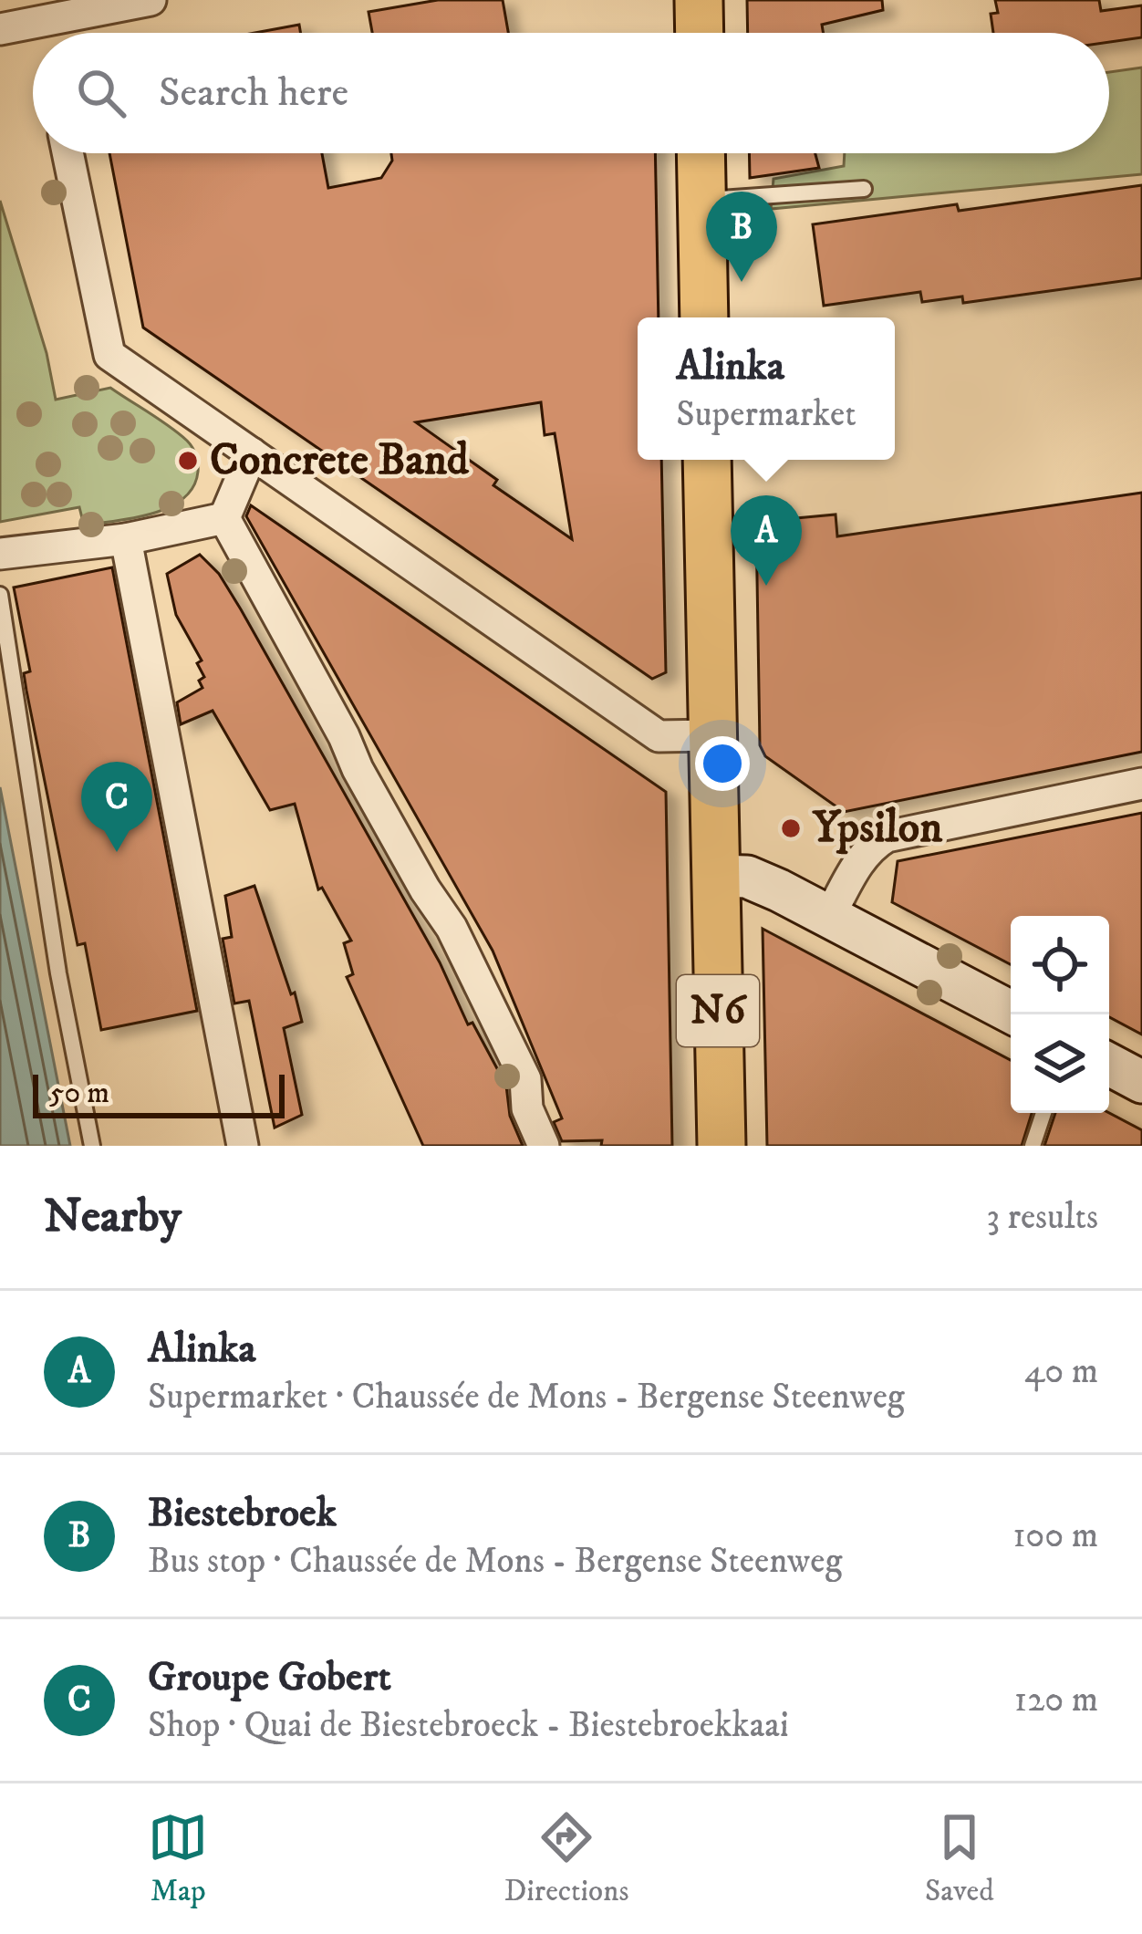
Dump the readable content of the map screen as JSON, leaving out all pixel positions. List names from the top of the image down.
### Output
{
  "streets": {
    "main road": ["N6"]
  },
  "places": ["Concrete Band", "Ypsilon"],
  "scale_bar": "50 m",
  "page": {
    "search": "Search here",
    "pins": ["B", "A", "C"],
    "popup": ["Alinka", "Supermarket"],
    "scale": "50 m",
    "heading": ["Nearby", "3 results"],
    "list": [
      {
        "mark": "A",
        "name": "Alinka",
        "note": "Supermarket · Chaussée de Mons - Bergense Steenweg",
        "value": "40 m"
      },
      {
        "mark": "B",
        "name": "Biestebroek",
        "note": "Bus stop · Chaussée de Mons - Bergense Steenweg",
        "value": "100 m"
      },
      {
        "mark": "C",
        "name": "Groupe Gobert",
        "note": "Shop · Quai de Biestebroeck - Biestebroekkaai",
        "value": "120 m"
      }
    ],
    "nav": ["Map", "Directions", "Saved"]
  }
}
